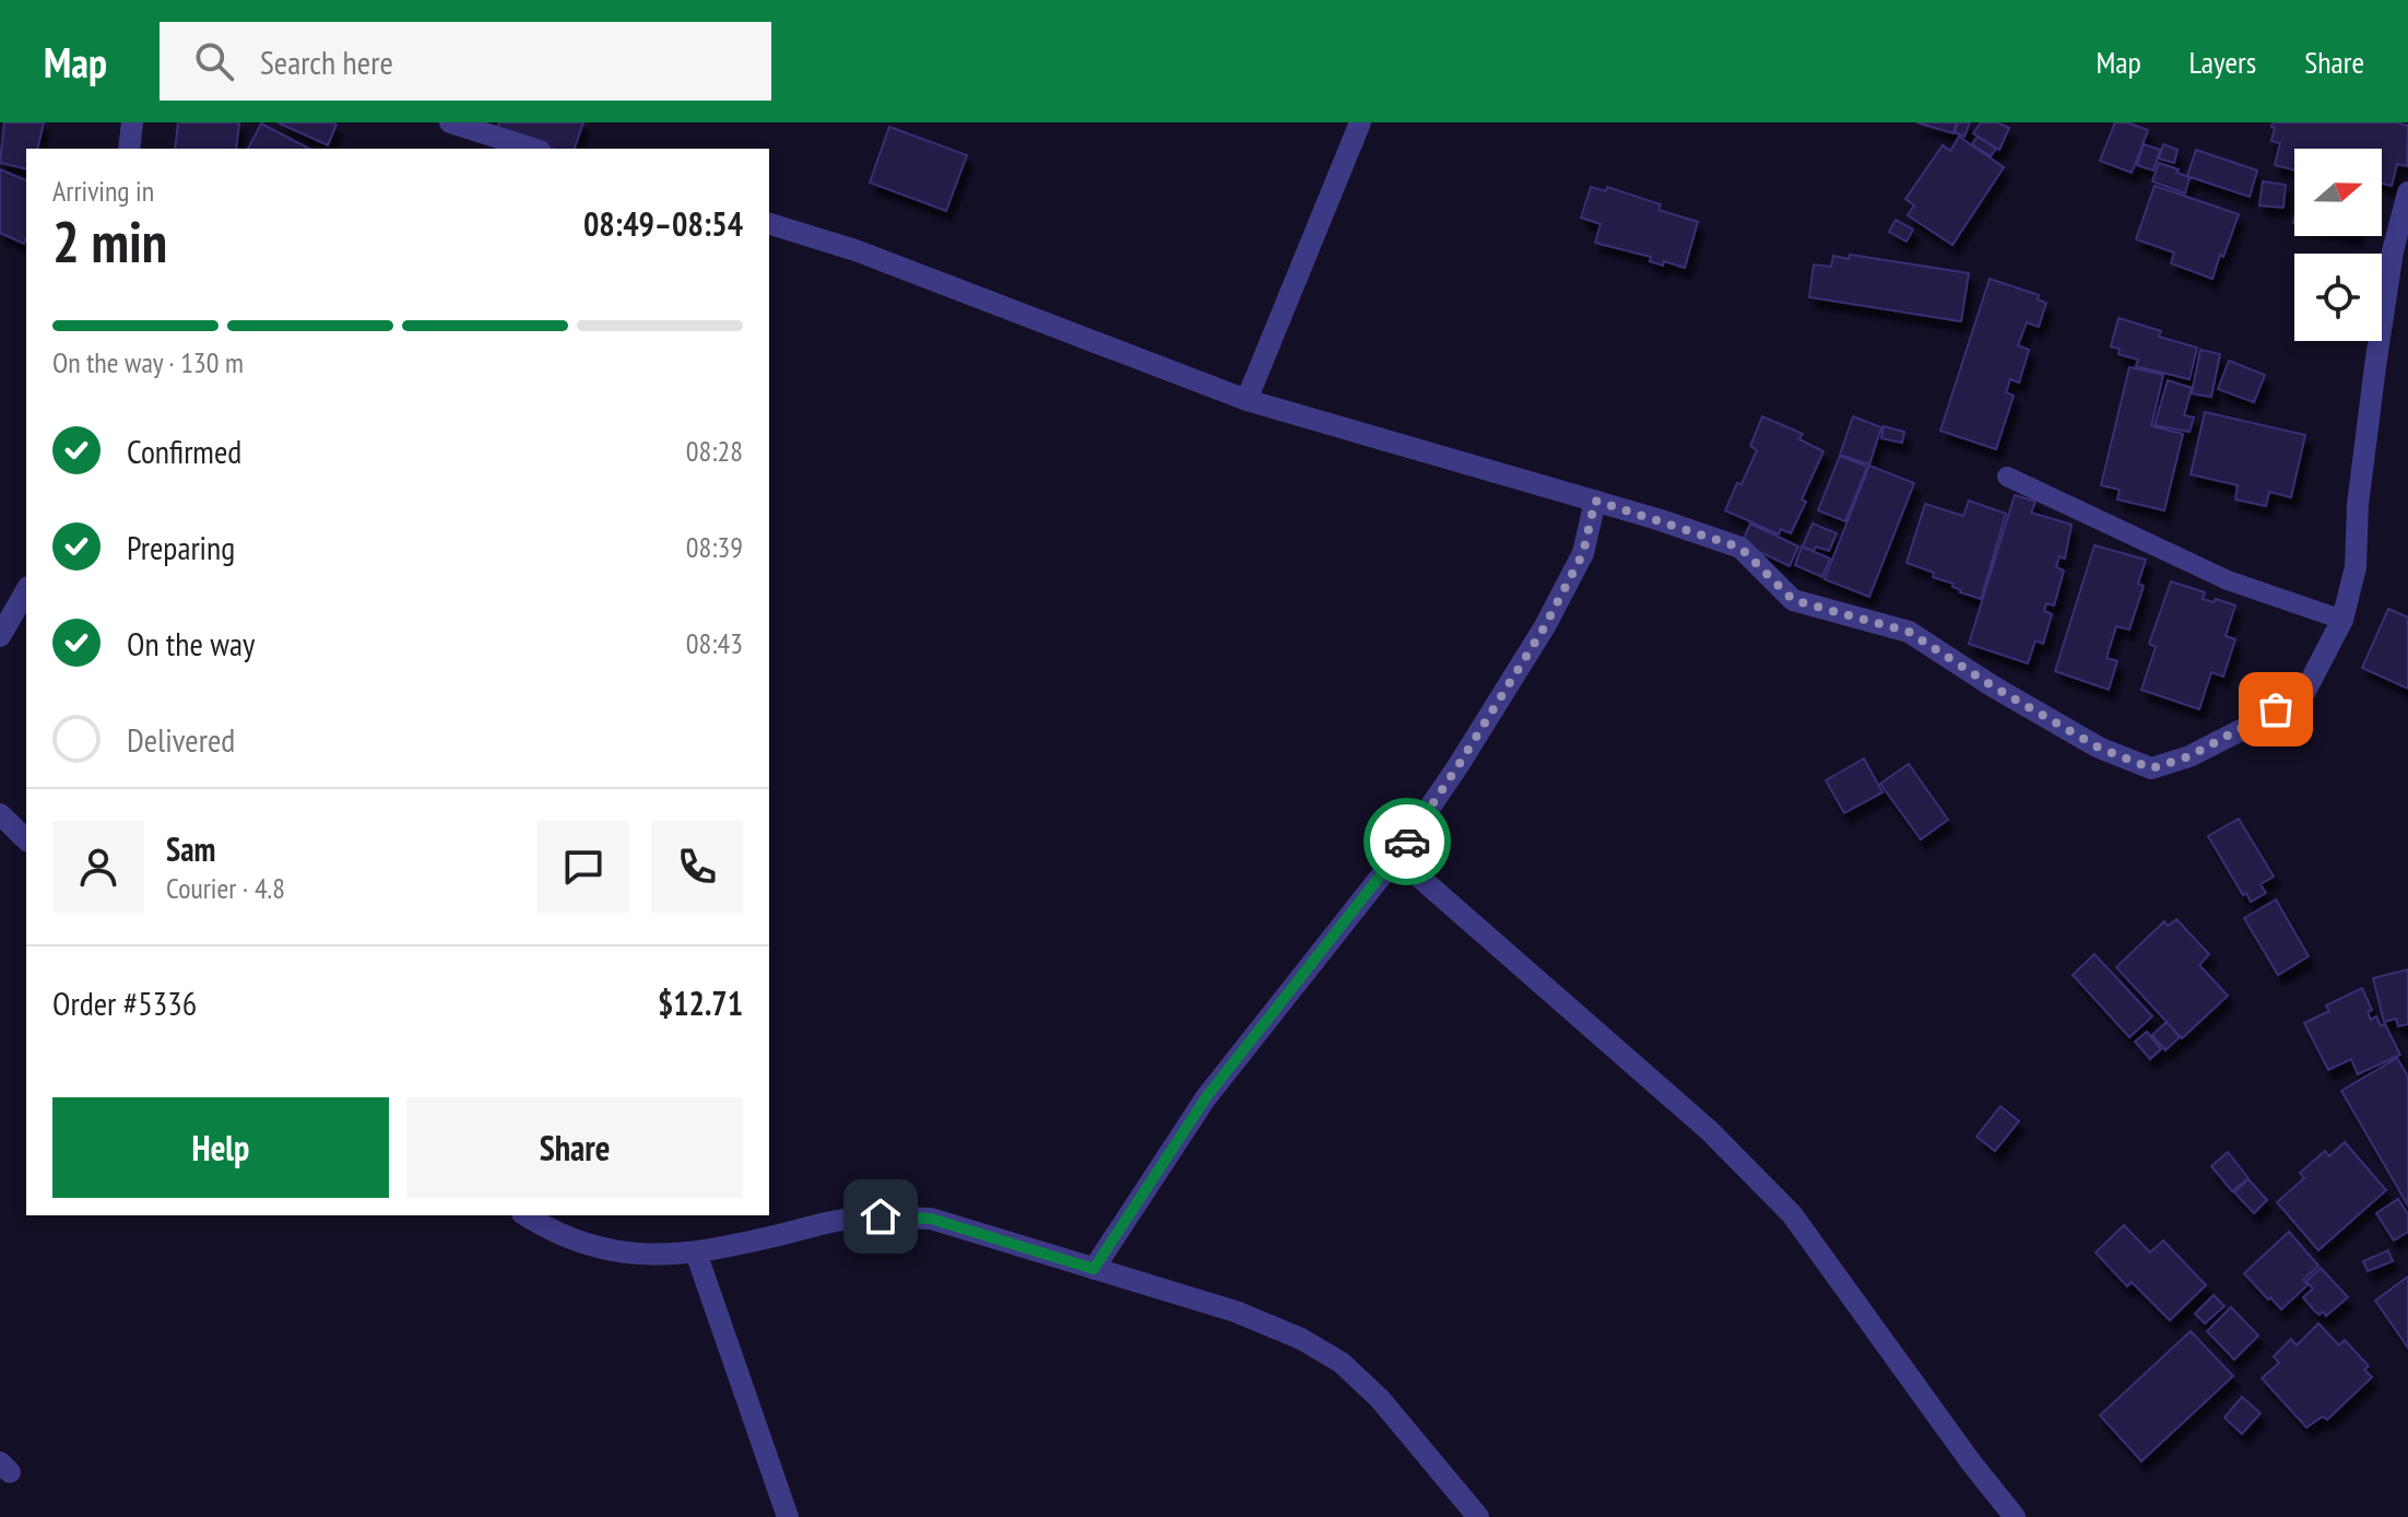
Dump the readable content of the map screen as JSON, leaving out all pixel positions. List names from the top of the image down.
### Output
{
  "north": "right",
  "page": {
    "header": "Map",
    "search": "Search here",
    "nav": ["Map", "Layers", "Share"],
    "heading": ["2 min", "Arriving in", "08:49–08:54"],
    "panel": [
      "Sam",
      "Courier · 4.8",
      "Order #5336",
      "$12.71"
    ],
    "bar": "On the way · 130 m",
    "list": [
      ["Confirmed", "08:28"],
      ["Preparing", "08:39"],
      ["On the way", "08:43"],
      "Delivered"
    ],
    "buttons": ["Help", "Share"]
  }
}
